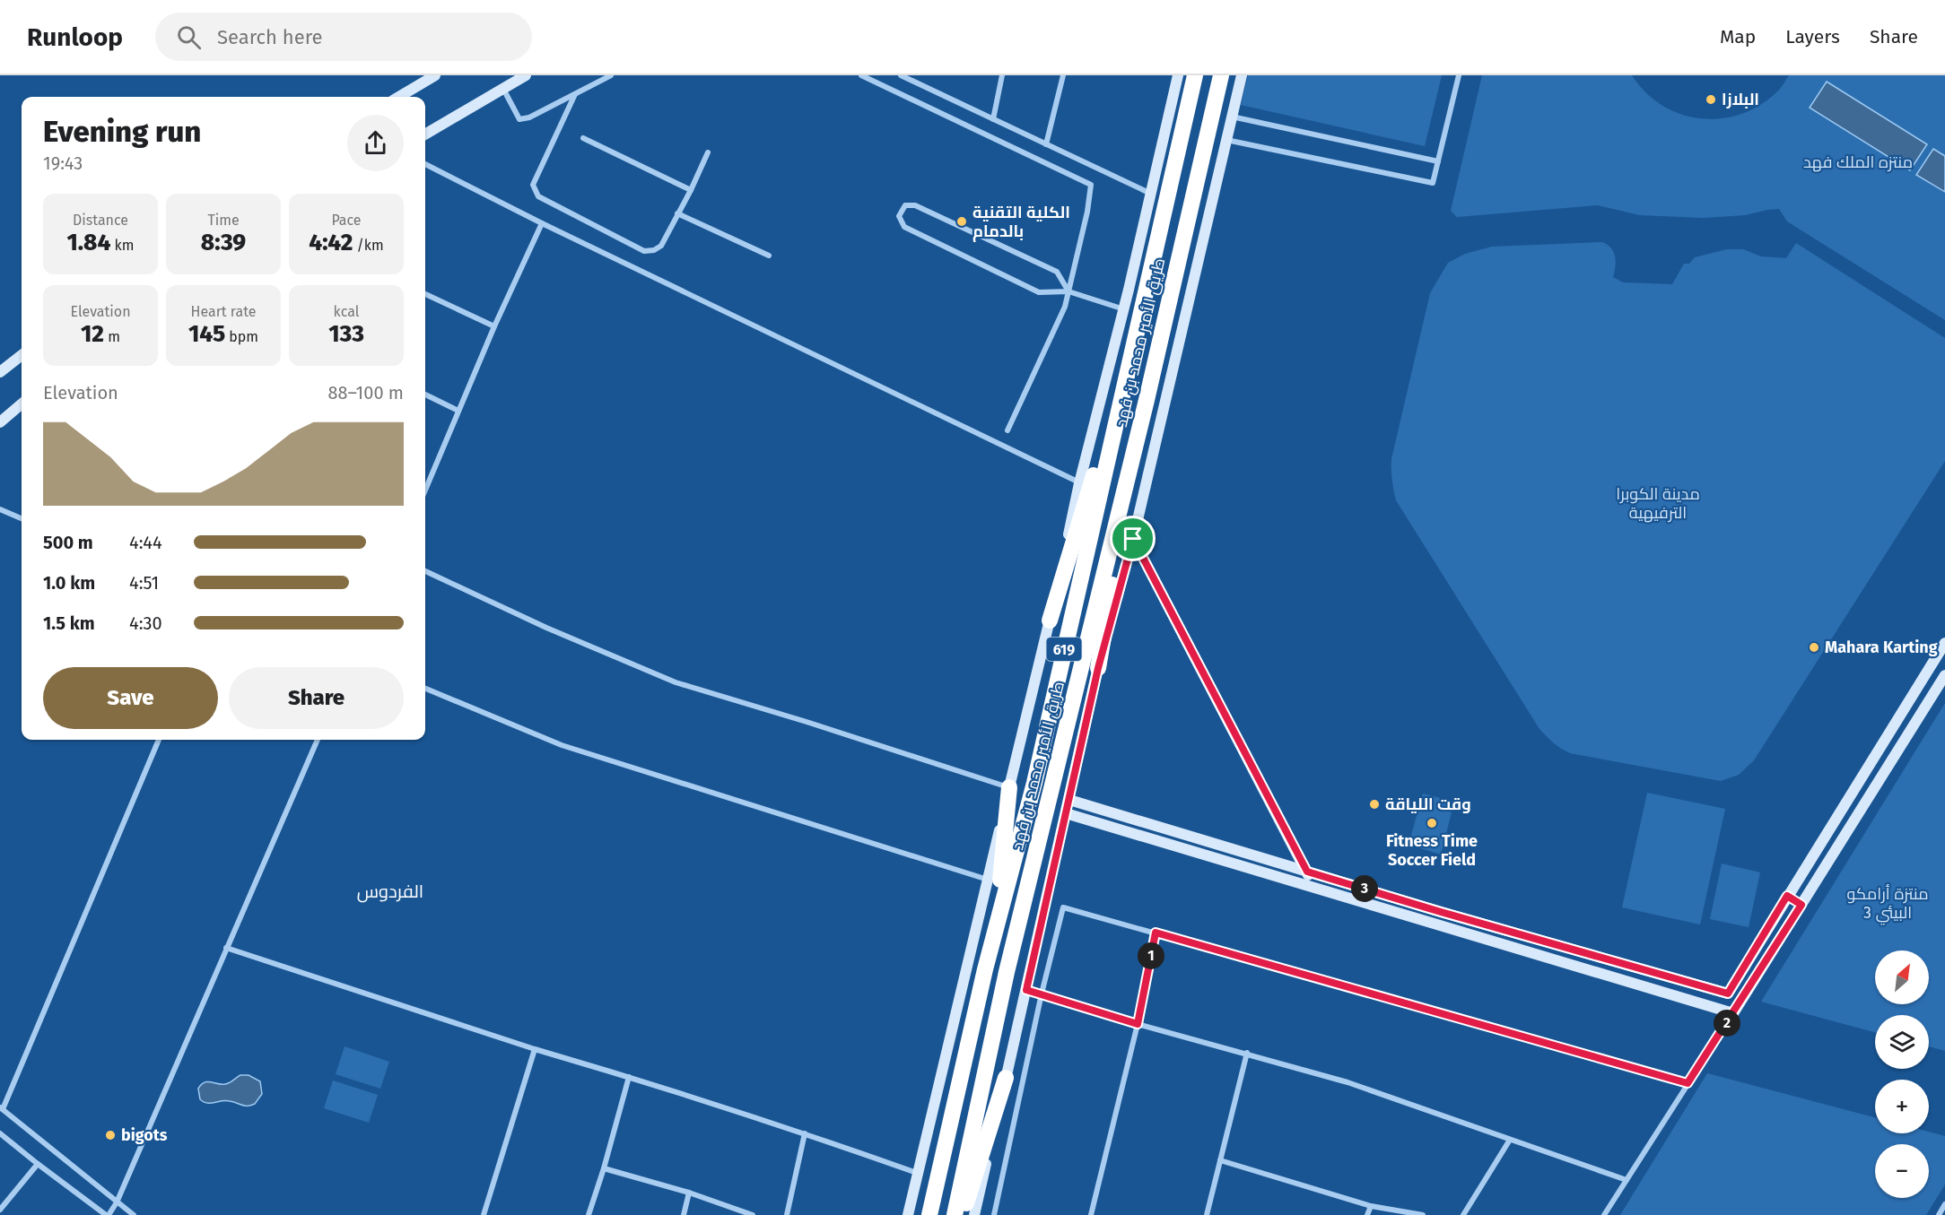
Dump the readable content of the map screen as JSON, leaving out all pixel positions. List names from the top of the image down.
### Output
{
  "streets": {
    "highway": ["طريق الأمير محمد بن فهد", "619"]
  },
  "districts": ["الفردوس"],
  "parks": ["منتزه الملك فهد", "مدينة الكوبرا الترفيهية", "منتزة أرامكو البيئي 3"],
  "places": [
    "البلازا",
    "الكلية التقنية بالدمام",
    "Mahara Karting",
    "وقت اللياقة",
    "Fitness Time Soccer Field",
    "bigots"
  ],
  "north": "top right",
  "page": {
    "header": "Runloop",
    "search": "Search here",
    "nav": ["Map", "Layers", "Share"],
    "heading": ["Evening run", "19:43"],
    "stats": [
      ["Distance", "1.84 km"],
      ["Time", "8:39"],
      ["Pace", "4:42 /km"],
      ["Elevation", "12 m"],
      ["Heart rate", "145 bpm"],
      ["kcal", "133"]
    ],
    "chart": ["Elevation", "88–100 m"],
    "list": [
      {
        "name": "500 m",
        "note": "4:44"
      },
      {
        "name": "1.0 km",
        "note": "4:51"
      },
      {
        "name": "1.5 km",
        "note": "4:30"
      }
    ],
    "buttons": ["Save", "Share"],
    "pins": ["3", "1", "2"],
    "map_buttons": ["+", "−"]
  }
}
